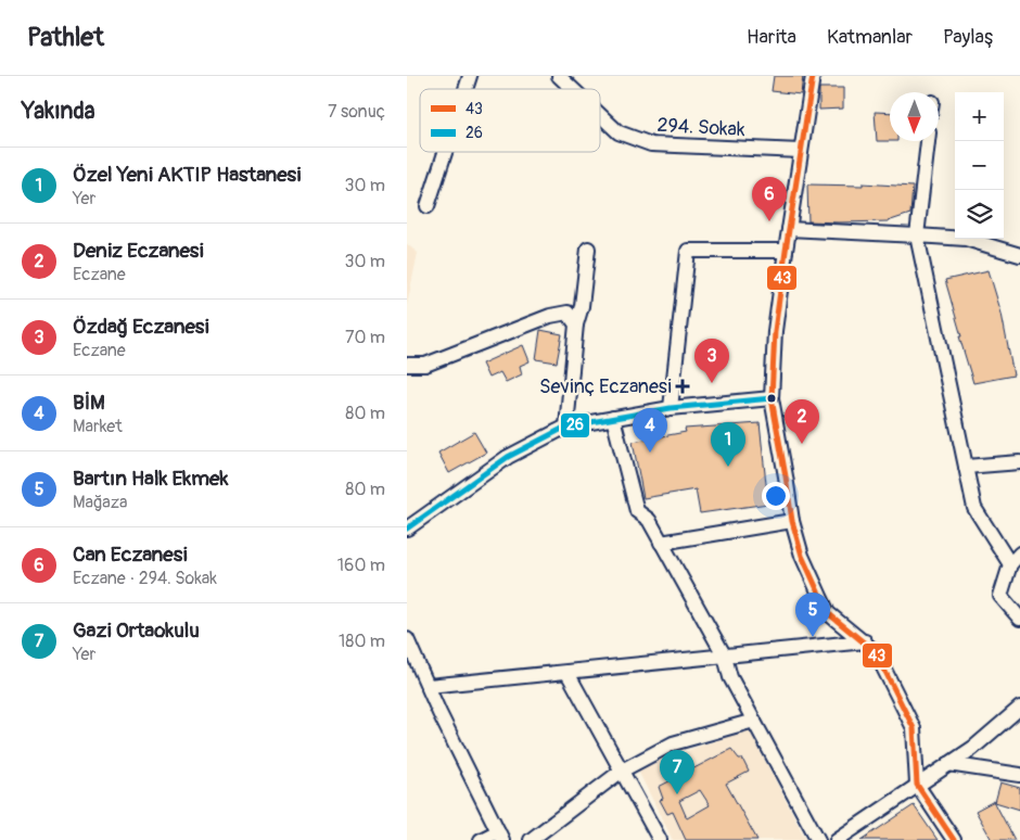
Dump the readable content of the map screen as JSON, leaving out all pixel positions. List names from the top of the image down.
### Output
{
  "streets": {
    "street": ["294. Sokak"]
  },
  "places": {
    "health": ["Sevinç Eczanesi"]
  },
  "lines": ["transit line 43", "transit line 26"],
  "legend": ["43", "26"],
  "north": "bottom",
  "page": {
    "header": "Pathlet",
    "nav": ["Harita", "Katmanlar", "Paylaş"],
    "heading": ["Yakında", "7 sonuç"],
    "map_buttons": ["+", "−"],
    "list": [
      {
        "mark": "1",
        "name": "Özel Yeni AKTIP Hastanesi",
        "note": "Yer",
        "value": "30 m"
      },
      {
        "mark": "2",
        "name": "Deniz Eczanesi",
        "note": "Eczane",
        "value": "30 m"
      },
      {
        "mark": "3",
        "name": "Özdağ Eczanesi",
        "note": "Eczane",
        "value": "70 m"
      },
      {
        "mark": "4",
        "name": "BİM",
        "note": "Market",
        "value": "80 m"
      },
      {
        "mark": "5",
        "name": "Bartın Halk Ekmek",
        "note": "Mağaza",
        "value": "80 m"
      },
      {
        "mark": "6",
        "name": "Can Eczanesi",
        "note": "Eczane · 294. Sokak",
        "value": "160 m"
      },
      {
        "mark": "7",
        "name": "Gazi Ortaokulu",
        "note": "Yer",
        "value": "180 m"
      }
    ],
    "pins": [
      "6",
      "3",
      "2",
      "4",
      "1",
      "5",
      "7"
    ]
  }
}
